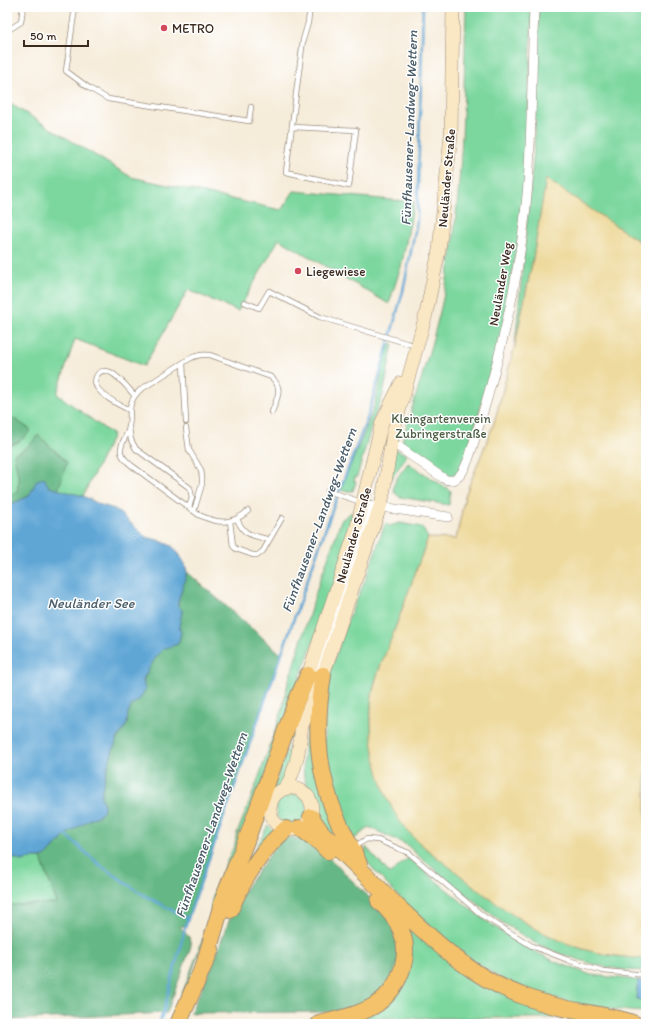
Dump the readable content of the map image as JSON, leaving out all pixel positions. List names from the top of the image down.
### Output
{
  "streets": {
    "main road": ["Neuländer Straße"],
    "street": ["Neuländer Weg"]
  },
  "crossings": [
    ["Neuländer Straße", "Neuländer Weg"]
  ],
  "water": ["Fünfhausener-Landweg-Wettern", "Neuländer See"],
  "parks": ["Kleingartenverein Zubringerstraße"],
  "places": ["METRO", "Liegewiese"],
  "scale_bar": "50 m"
}
